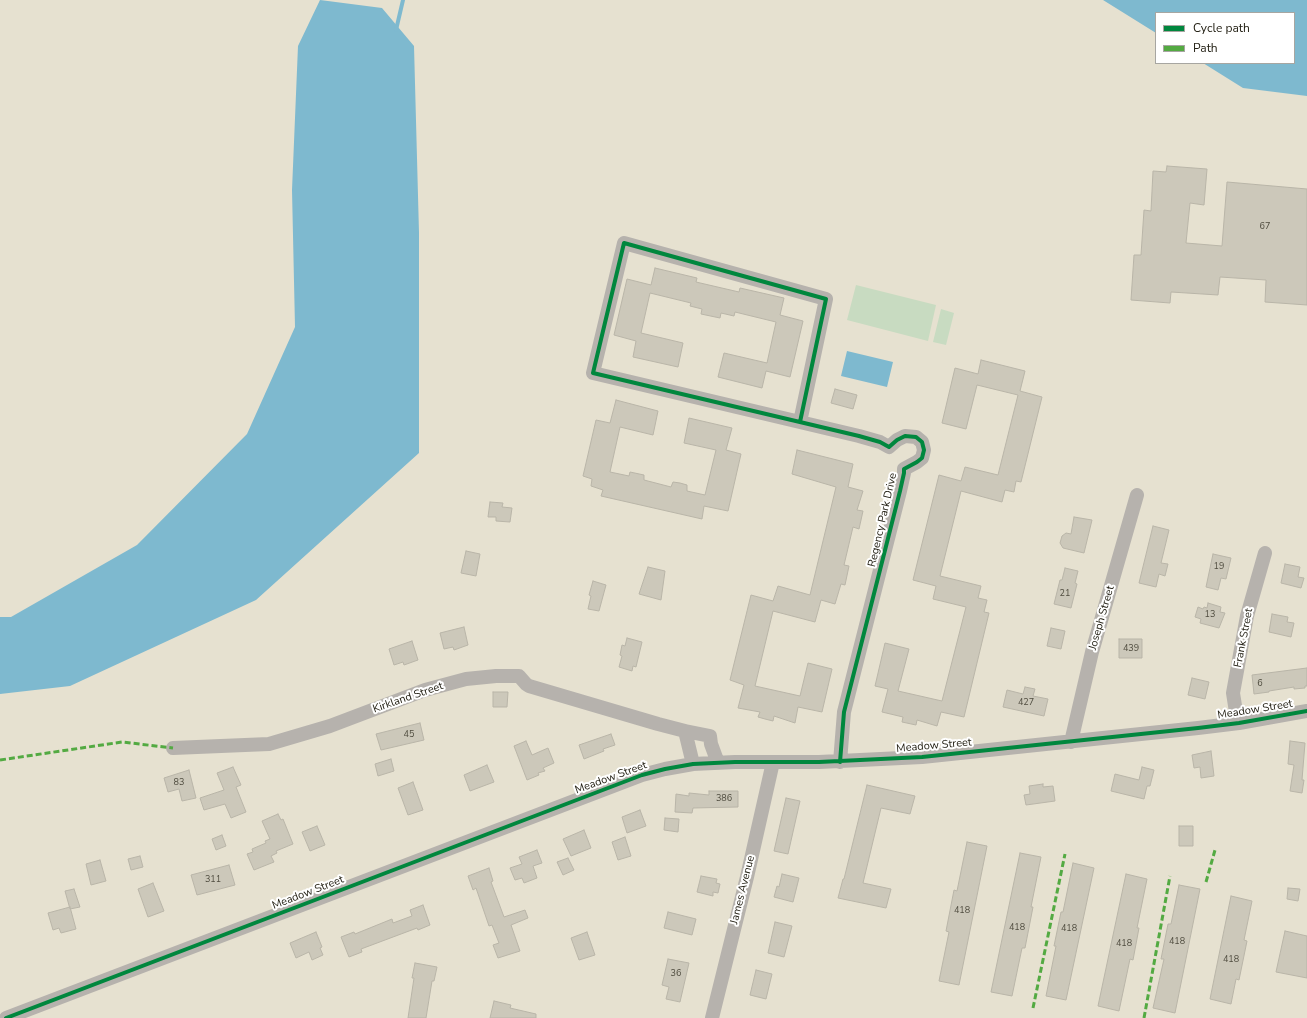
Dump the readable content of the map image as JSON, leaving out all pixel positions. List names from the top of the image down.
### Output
{
  "streets": {
    "street": [
      "Regency Park Drive",
      "Joseph Street",
      "Frank Street",
      "Kirkland Street",
      "Meadow Street",
      "James Avenue"
    ]
  },
  "crossings": [
    ["Regency Park Drive", "Meadow Street"],
    ["Joseph Street", "Meadow Street"],
    ["Frank Street", "Meadow Street"],
    ["Kirkland Street", "Meadow Street"],
    ["Meadow Street", "James Avenue"]
  ],
  "house_numbers": [
    "67",
    "19",
    "21",
    "13",
    "439",
    "6",
    "427",
    "45",
    "83",
    "386",
    "311",
    "418",
    "418",
    "418",
    "418",
    "418",
    "418",
    "36"
  ],
  "legend": ["Cycle path", "Path"]
}
